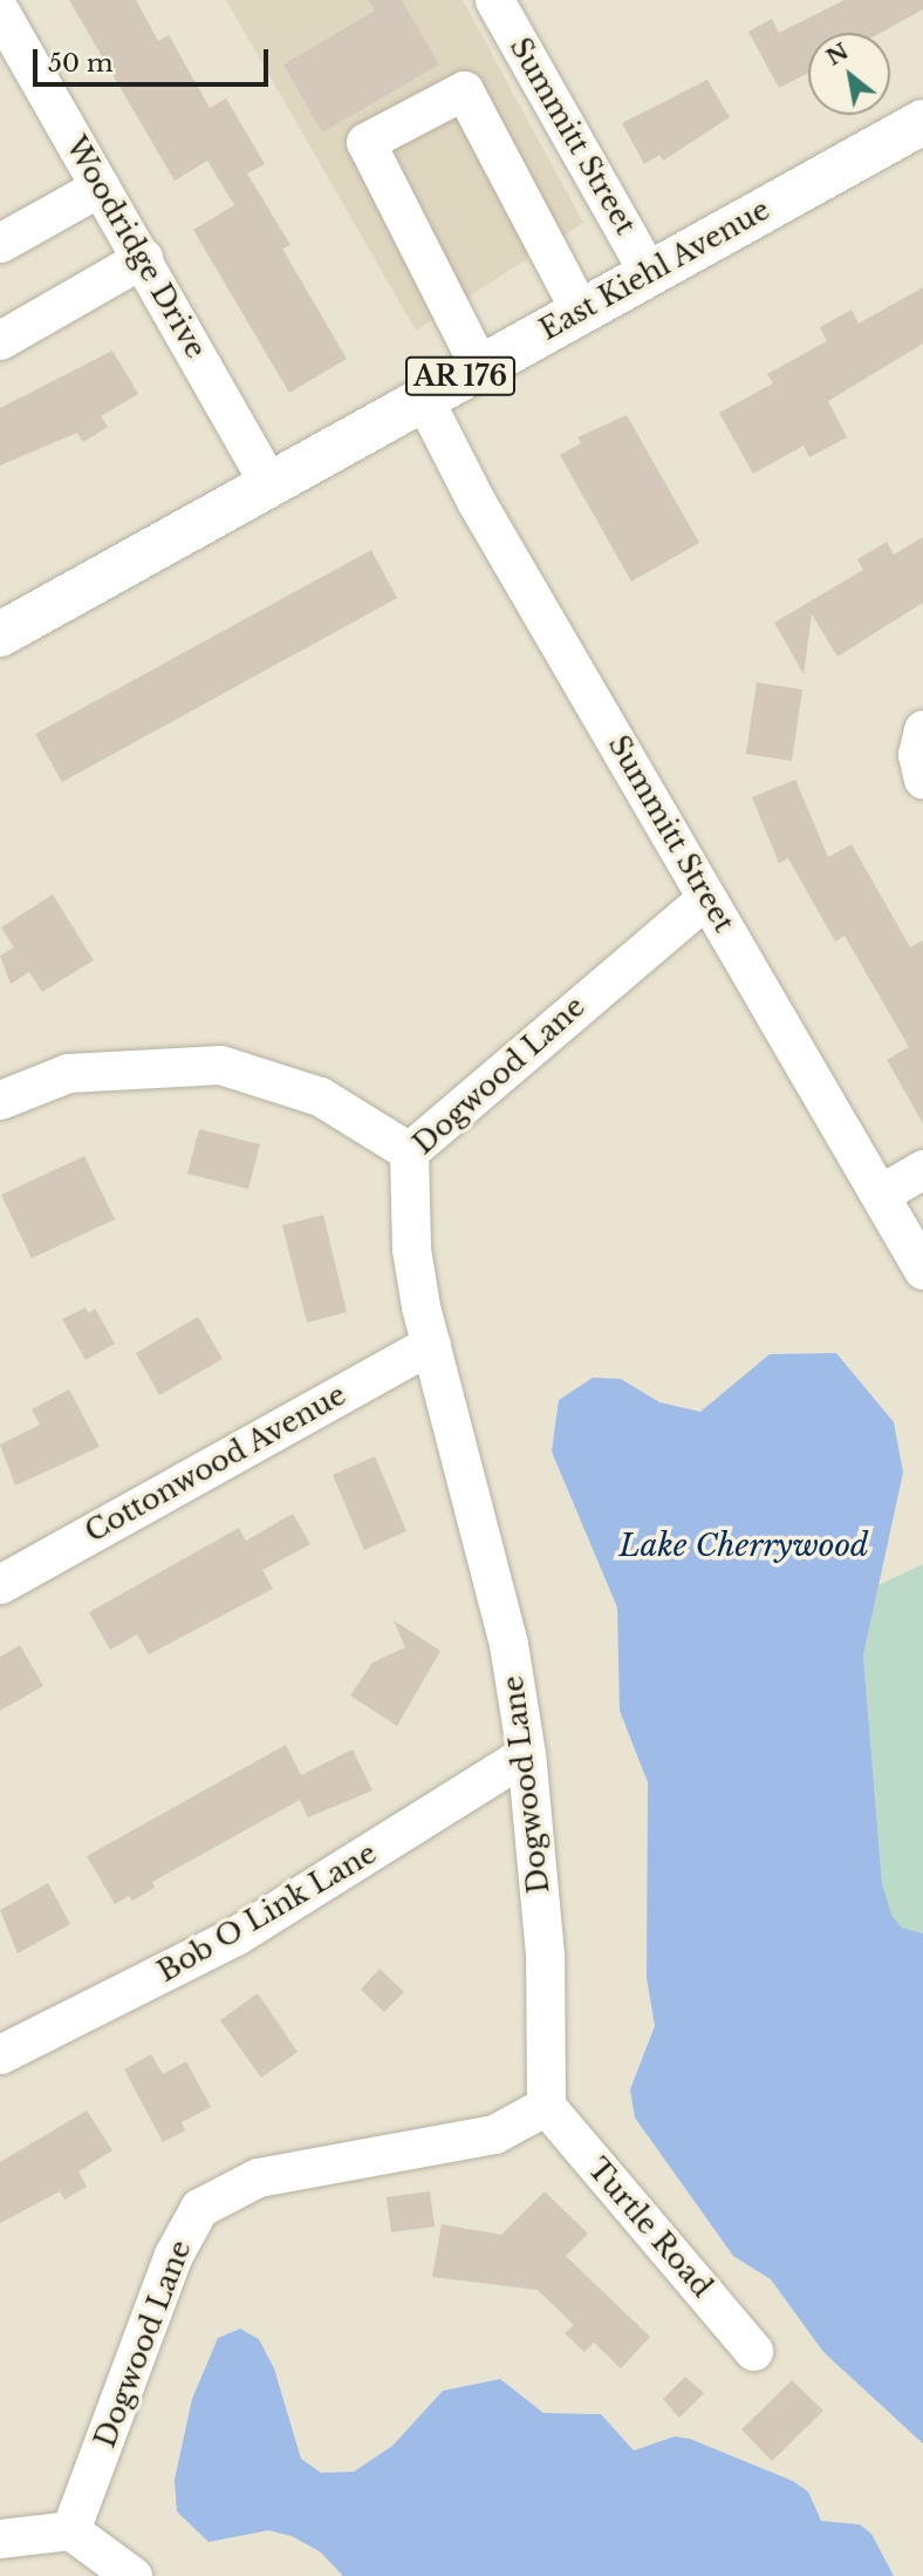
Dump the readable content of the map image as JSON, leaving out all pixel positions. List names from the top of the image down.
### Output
{
  "streets": {
    "main road": ["East Kiehl Avenue", "AR 176"],
    "street": [
      "Summitt Street",
      "Woodridge Drive",
      "Dogwood Lane",
      "Cottonwood Avenue",
      "Bob O Link Lane",
      "Turtle Road"
    ]
  },
  "crossings": [
    ["Summitt Street", "East Kiehl Avenue"],
    ["Summitt Street", "Dogwood Lane"],
    ["Woodridge Drive", "East Kiehl Avenue"],
    ["Dogwood Lane", "Cottonwood Avenue"],
    ["Dogwood Lane", "Bob O Link Lane"],
    ["Dogwood Lane", "Turtle Road"]
  ],
  "water": ["Lake Cherrywood"],
  "scale_bar": "50 m",
  "north": "top left"
}
